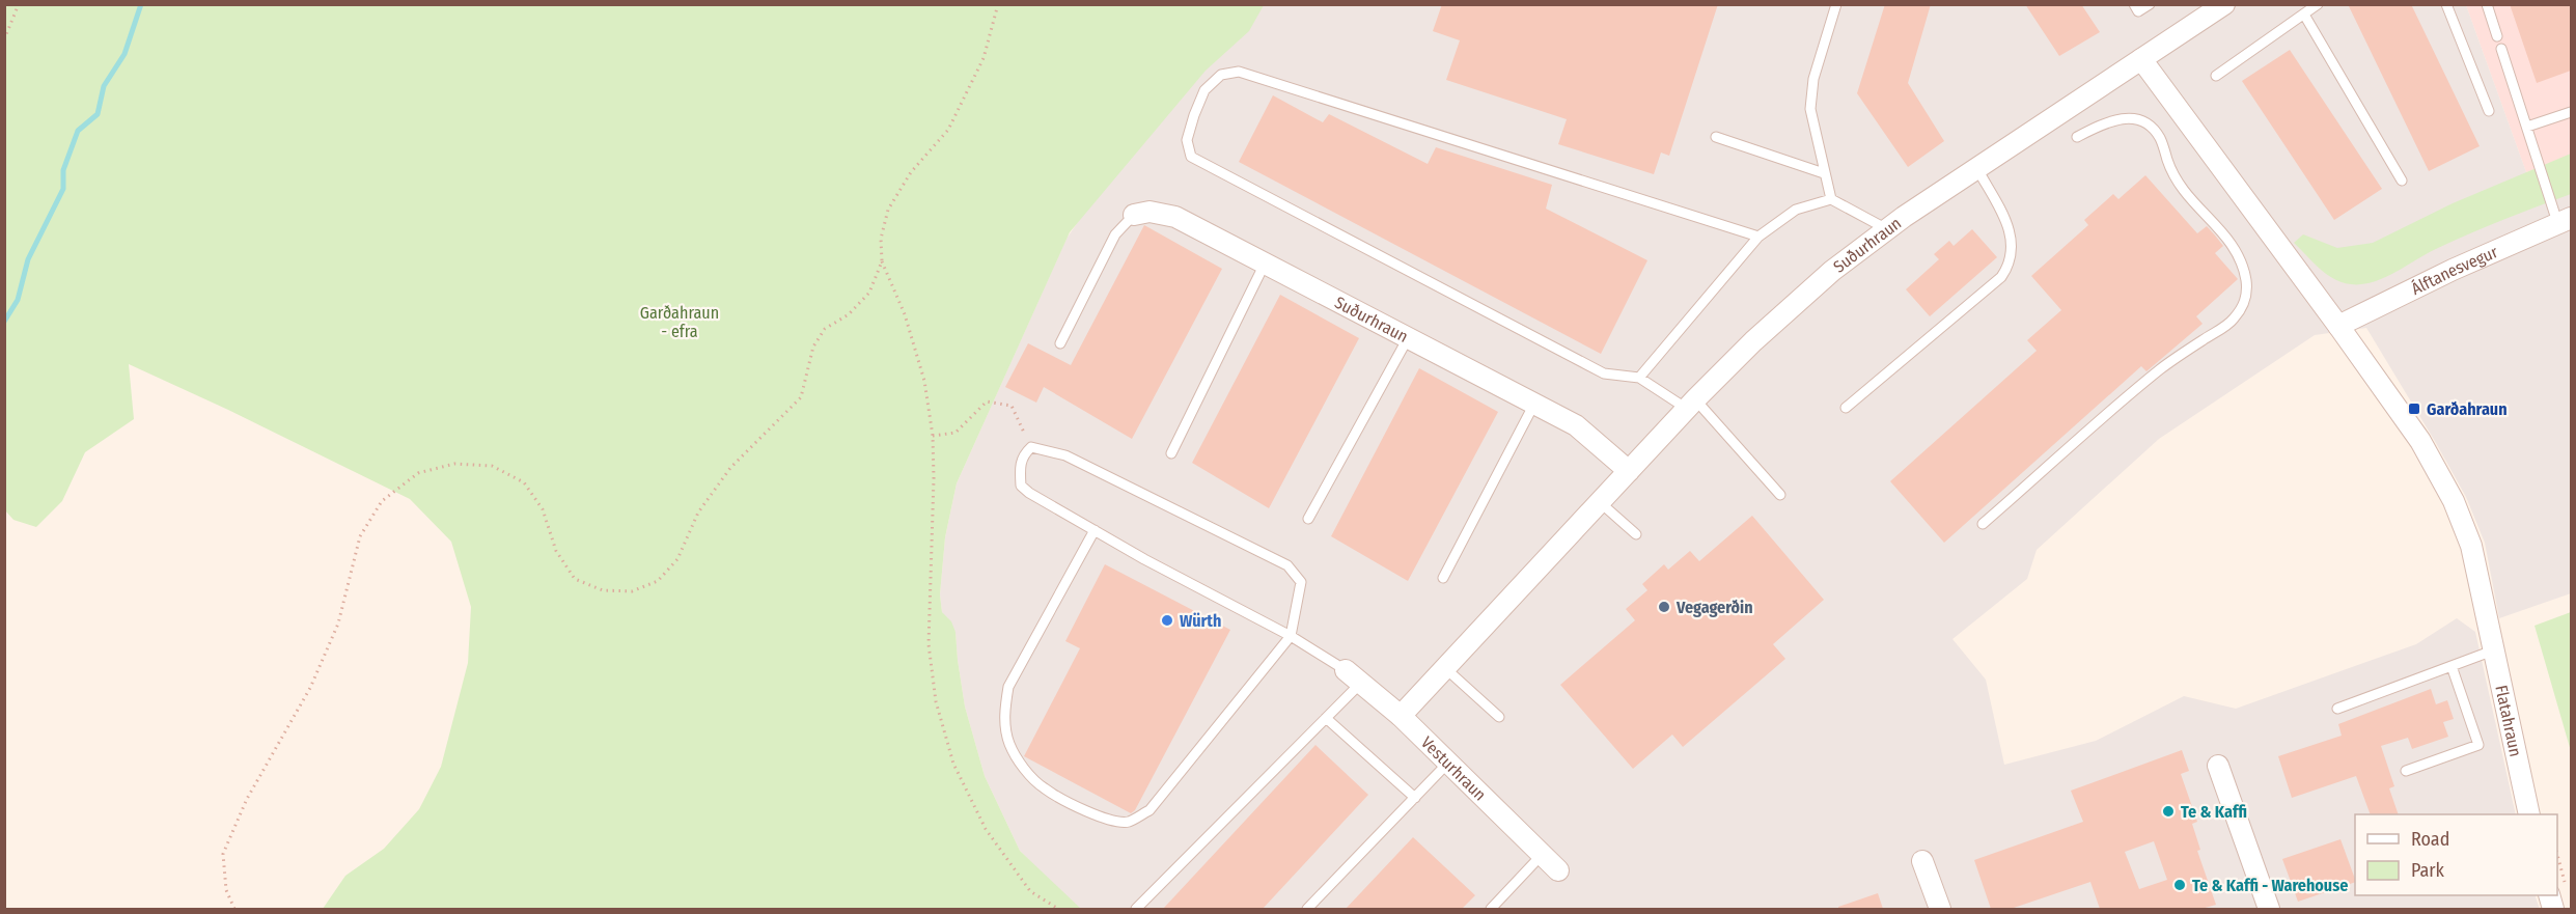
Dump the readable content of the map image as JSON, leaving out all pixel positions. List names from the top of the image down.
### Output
{
  "streets": {
    "street": [
      "Suðurhraun",
      "Álftanesvegur",
      "Flatahraun",
      "Vesturhraun"
    ]
  },
  "crossings": [
    ["Suðurhraun", "Vesturhraun"],
    ["Álftanesvegur", "Flatahraun"]
  ],
  "parks": ["Garðahraun - efra"],
  "places": {
    "transit": ["Garðahraun"],
    "other": [
      "Vegagerðin",
      "Würth",
      "Te & Kaffi",
      "Te & Kaffi - Warehouse"
    ]
  },
  "legend": ["Road", "Park"]
}
